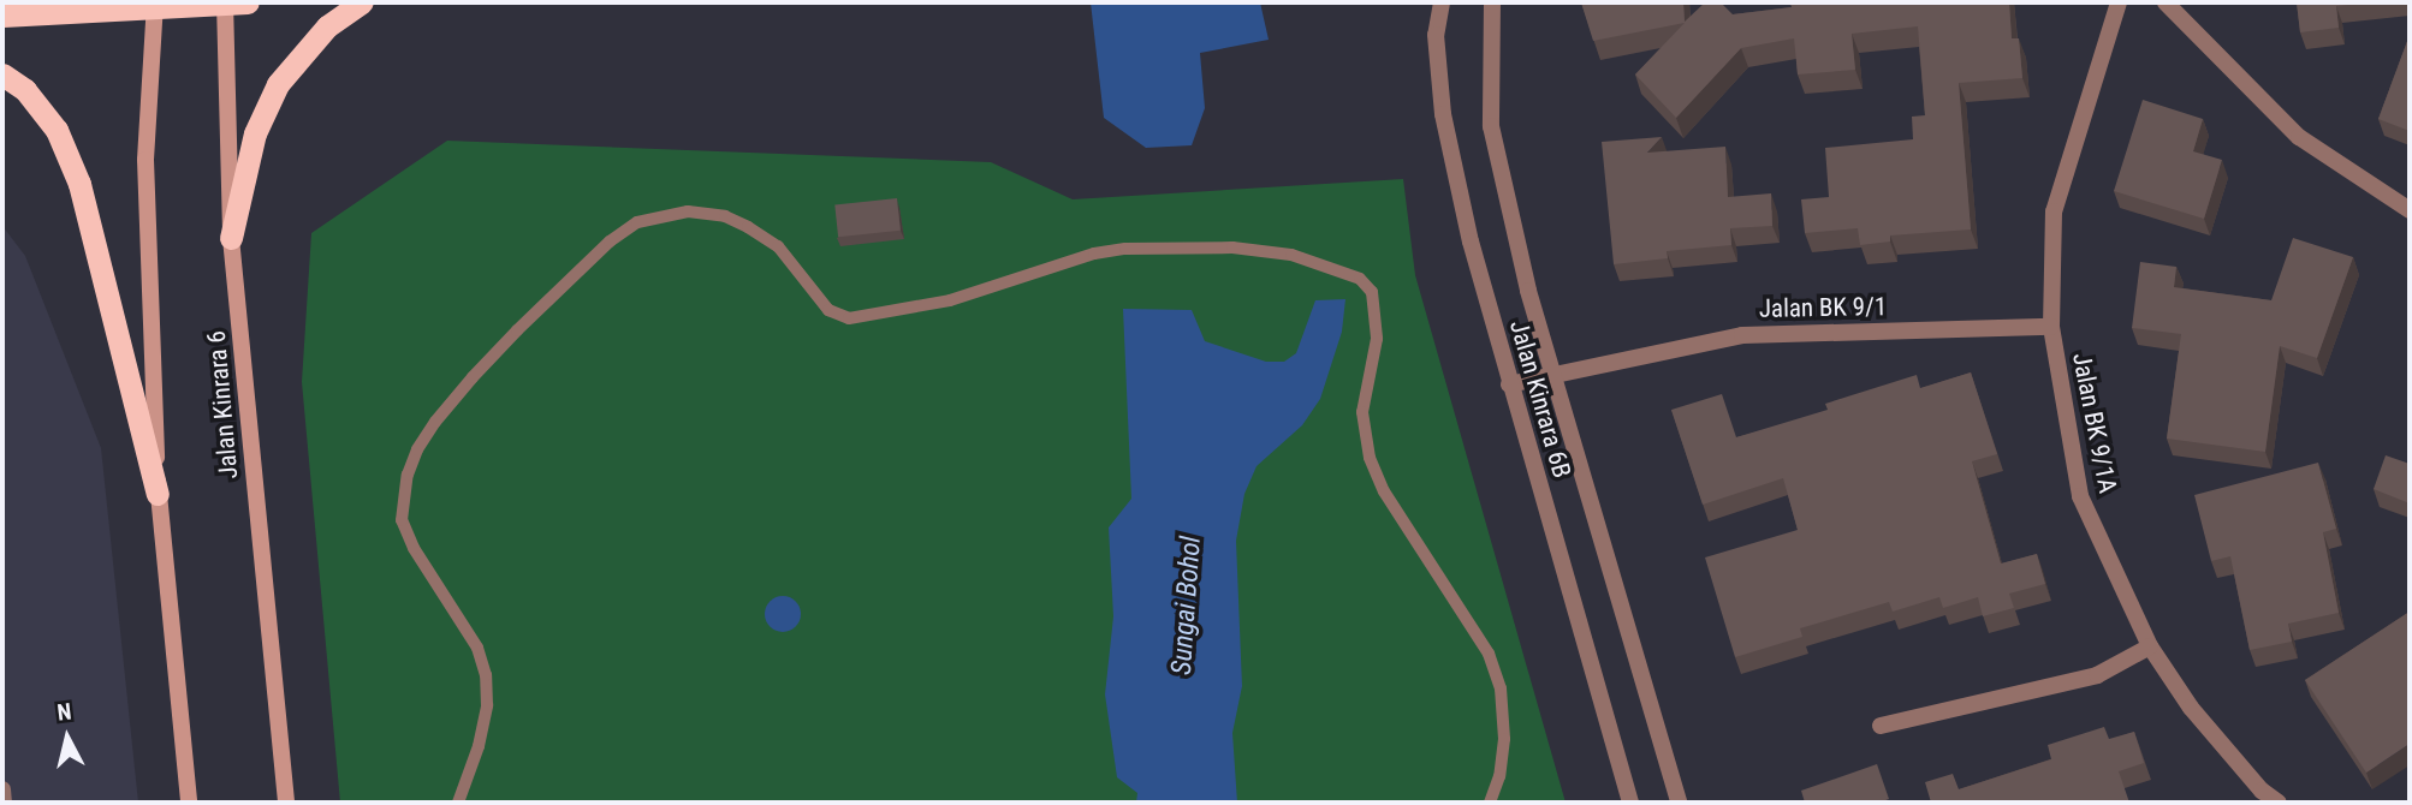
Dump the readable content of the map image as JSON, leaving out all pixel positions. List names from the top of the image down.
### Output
{
  "streets": {
    "main road": ["Jalan Kinrara 6"],
    "street": ["Jalan BK 9/1", "Jalan Kinrara 6B", "Jalan BK 9/1A"]
  },
  "crossings": [
    ["Jalan BK 9/1", "Jalan Kinrara 6B"],
    ["Jalan BK 9/1", "Jalan BK 9/1A"]
  ],
  "water": ["Sungai Bohol"],
  "north": "top"
}
